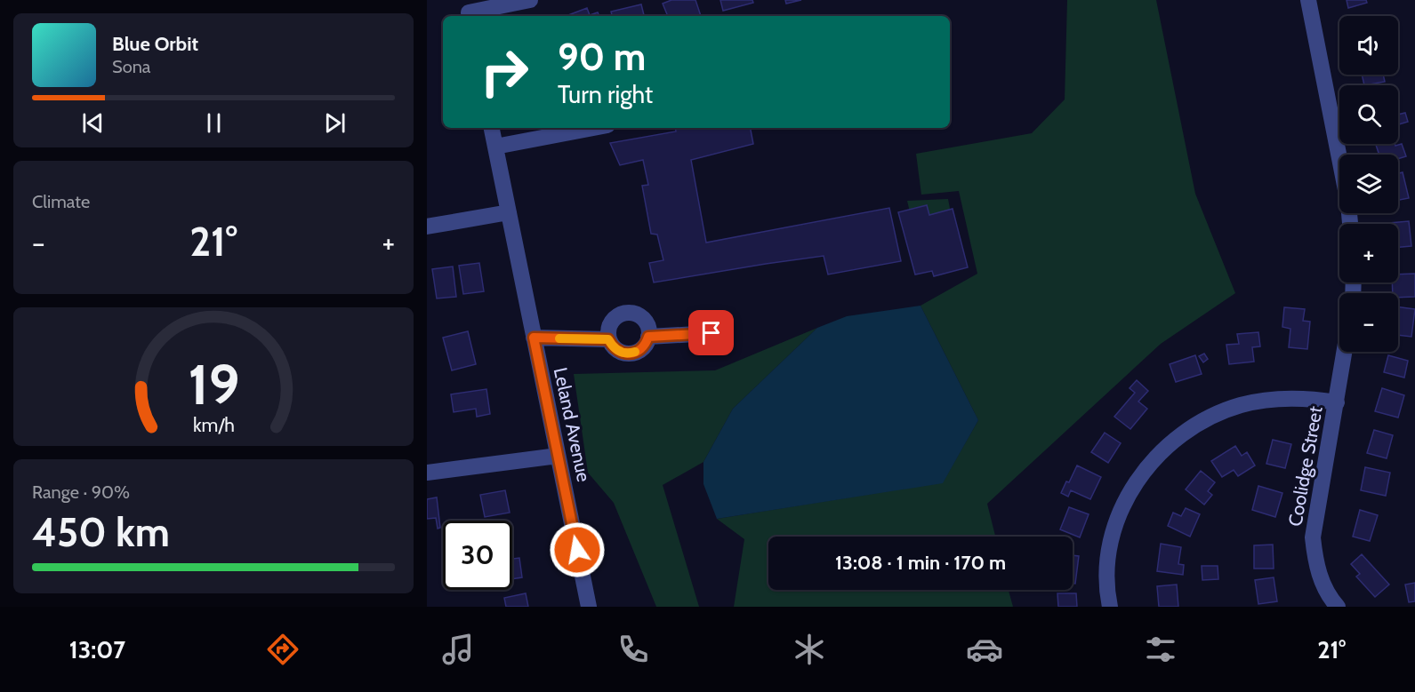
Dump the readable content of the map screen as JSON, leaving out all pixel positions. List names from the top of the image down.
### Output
{
  "streets": {
    "street": ["Leland Avenue", "Coolidge Street"]
  },
  "page": {
    "map_buttons": ["+", "−"],
    "turn": ["90 m", "Turn right"],
    "song": ["Blue Orbit", "Sona"],
    "tile": [
      "Climate",
      ["Range · 90%", "450 km"]
    ],
    "heat": ["−", "21°", "+"],
    "limit": "30",
    "trip": "13:08 · 1 min · 170 m",
    "tabs": ["13:07", "21°"],
    "gauge": ["19", "km/h"]
  }
}
